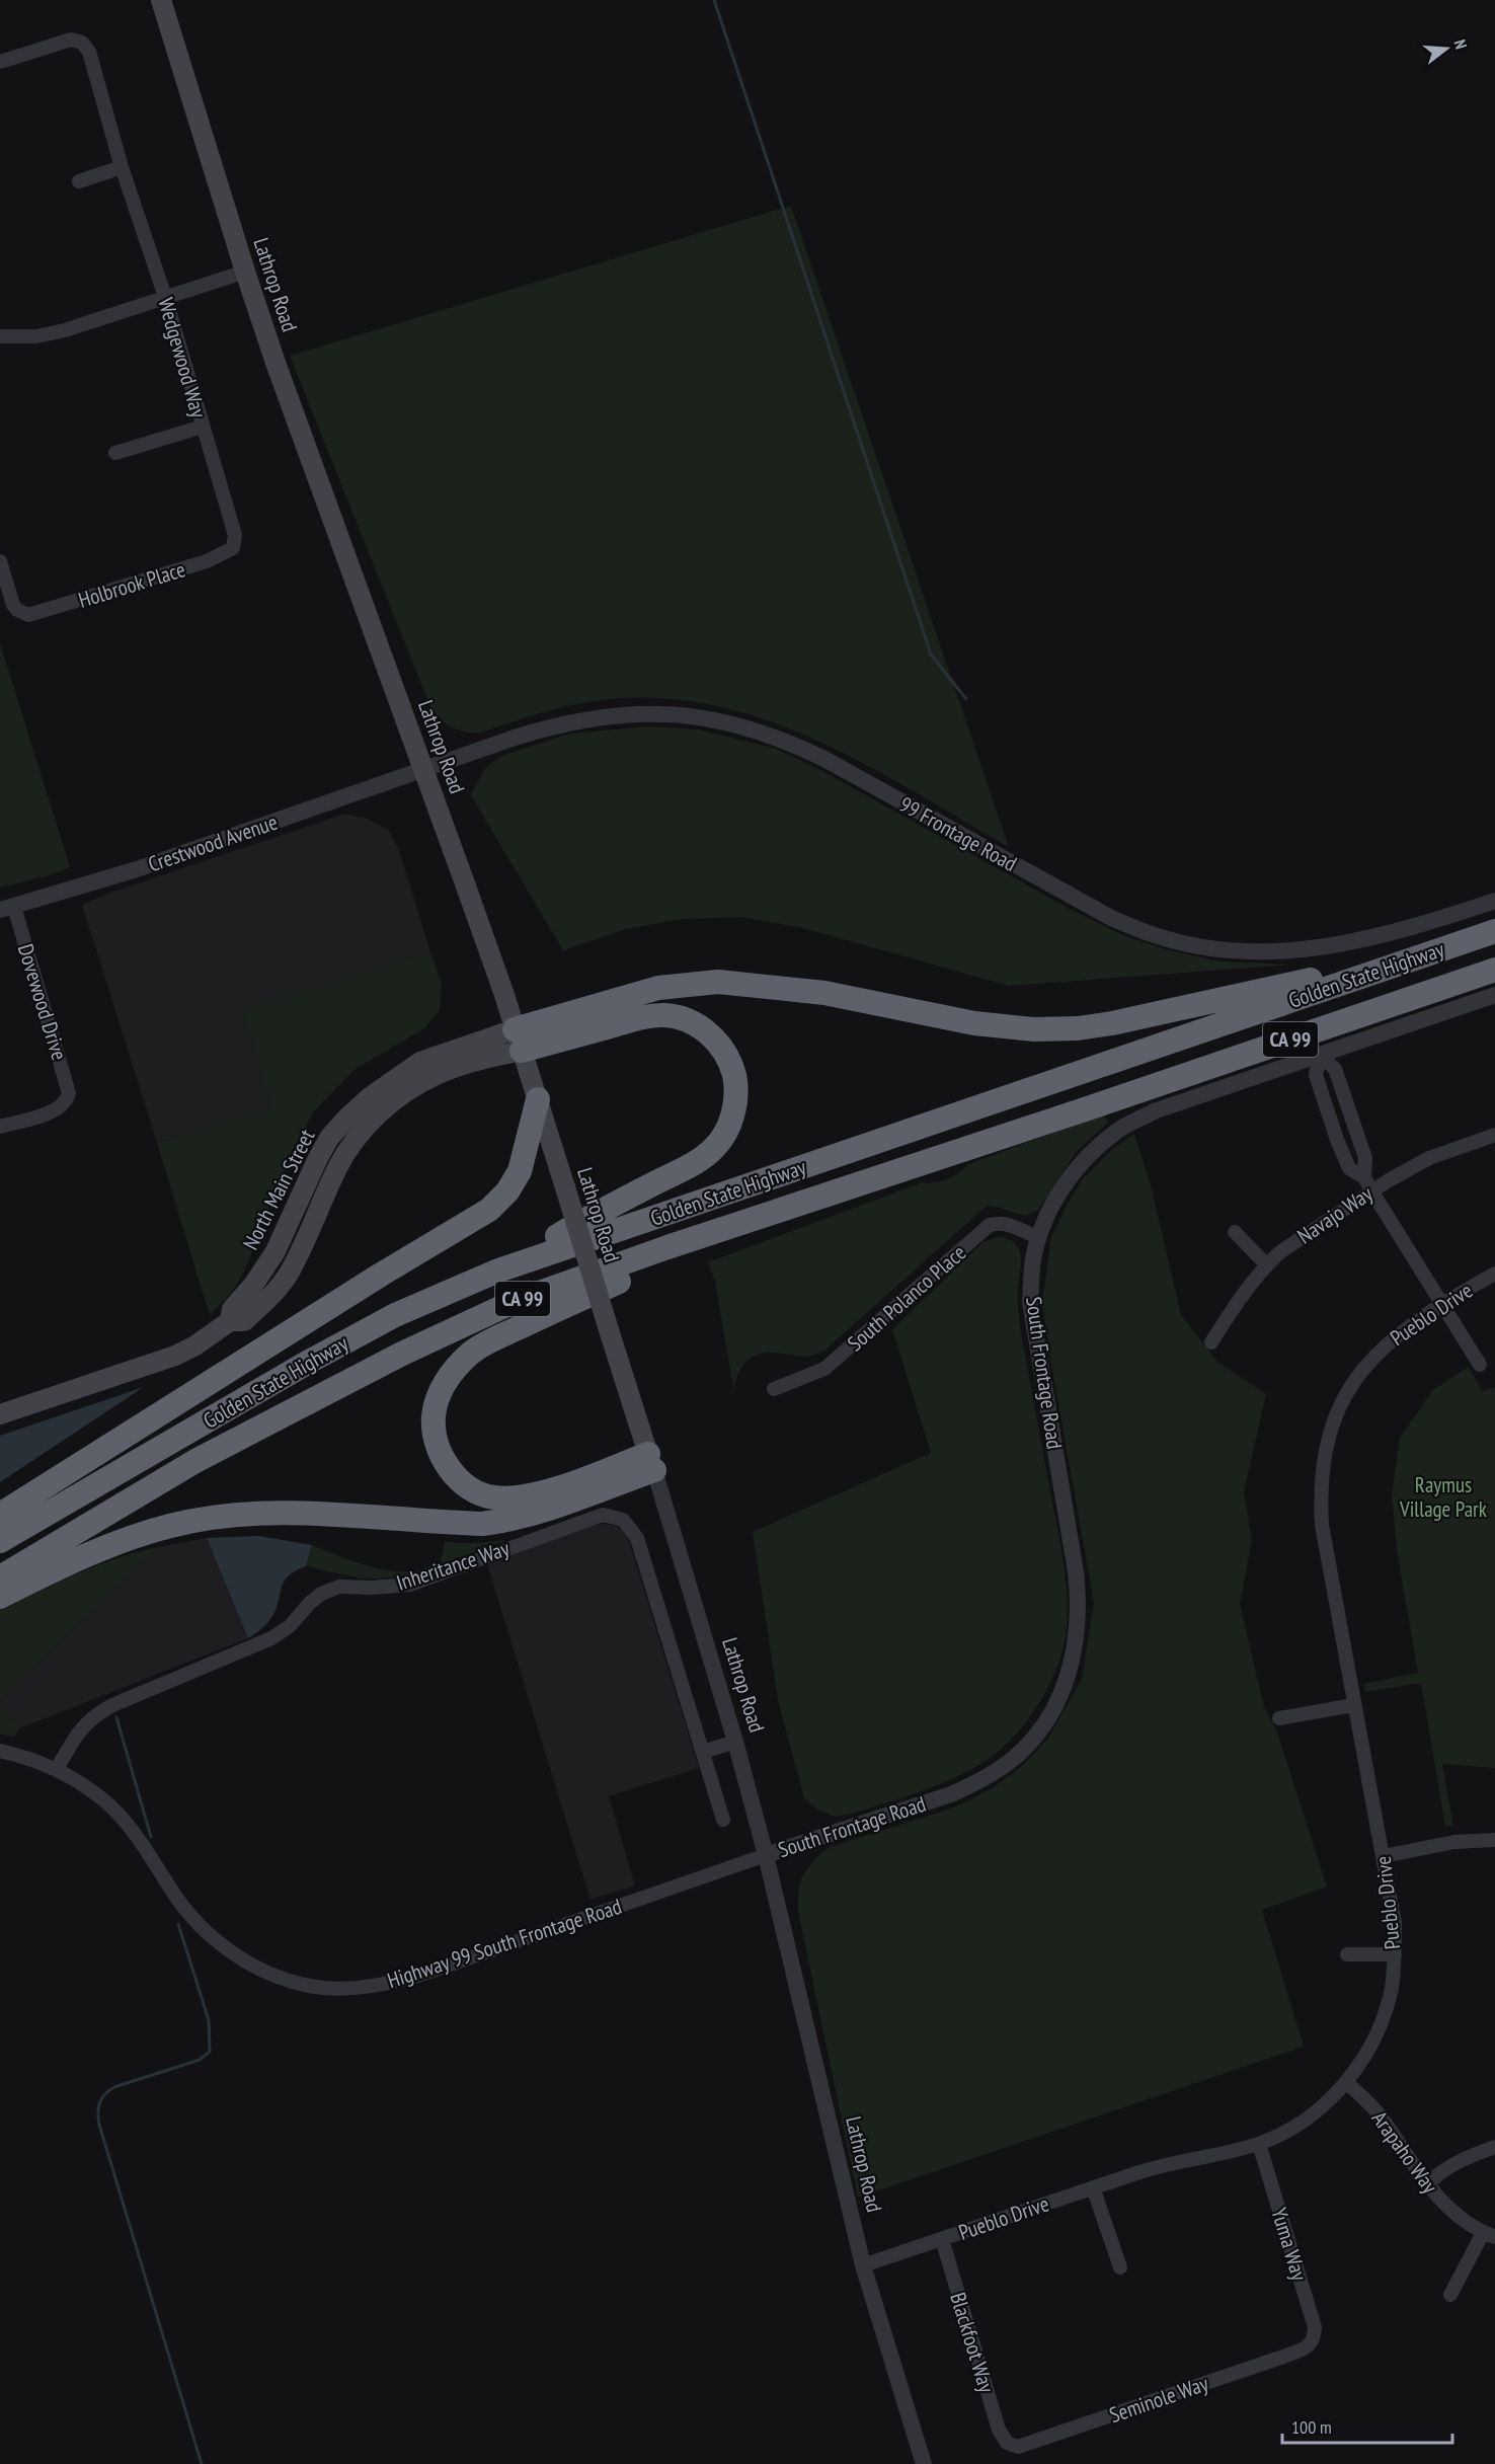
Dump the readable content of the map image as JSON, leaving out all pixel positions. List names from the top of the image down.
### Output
{
  "streets": {
    "highway": ["Golden State Highway", "CA 99"],
    "main road": ["Lathrop Road", "North Main Street"],
    "street": [
      "Wedgewood Way",
      "Holbrook Place",
      "99 Frontage Road",
      "Crestwood Avenue",
      "Dovewood Drive",
      "Navajo Way",
      "South Polanco Place",
      "Pueblo Drive",
      "South Frontage Road",
      "Inheritance Way",
      "Highway 99 South Frontage Road",
      "Arapaho Way",
      "Yuma Way",
      "Blackfoot Way",
      "Seminole Way"
    ]
  },
  "crossings": [
    ["Lathrop Road", "99 Frontage Road"],
    ["Lathrop Road", "Crestwood Avenue"],
    ["Lathrop Road", "North Main Street"],
    ["Lathrop Road", "Pueblo Drive"],
    ["Lathrop Road", "South Frontage Road"],
    ["Lathrop Road", "Highway 99 South Frontage Road"],
    ["Wedgewood Way", "Holbrook Place"],
    ["99 Frontage Road", "Crestwood Avenue"],
    ["Crestwood Avenue", "Dovewood Drive"],
    ["South Polanco Place", "South Frontage Road"],
    ["Pueblo Drive", "Arapaho Way"],
    ["Pueblo Drive", "Yuma Way"],
    ["Pueblo Drive", "Blackfoot Way"],
    ["South Frontage Road", "Highway 99 South Frontage Road"],
    ["Inheritance Way", "Highway 99 South Frontage Road"],
    ["Yuma Way", "Seminole Way"],
    ["Blackfoot Way", "Seminole Way"]
  ],
  "parks": ["Raymus Village Park"],
  "scale_bar": "100 m",
  "north": "right"
}
